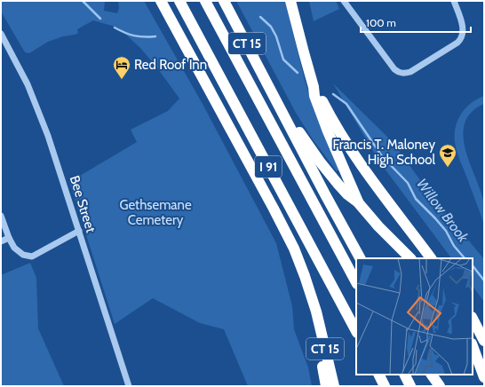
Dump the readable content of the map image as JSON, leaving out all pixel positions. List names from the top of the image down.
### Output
{
  "streets": {
    "highway": ["CT 15", "I 91"],
    "street": ["Bee Street"]
  },
  "water": ["Willow Brook"],
  "parks": ["Gethsemane Cemetery"],
  "places": {
    "hotel": ["Red Roof Inn"],
    "school or university": ["Francis T. Maloney High School"]
  },
  "scale_bar": "100 m"
}
